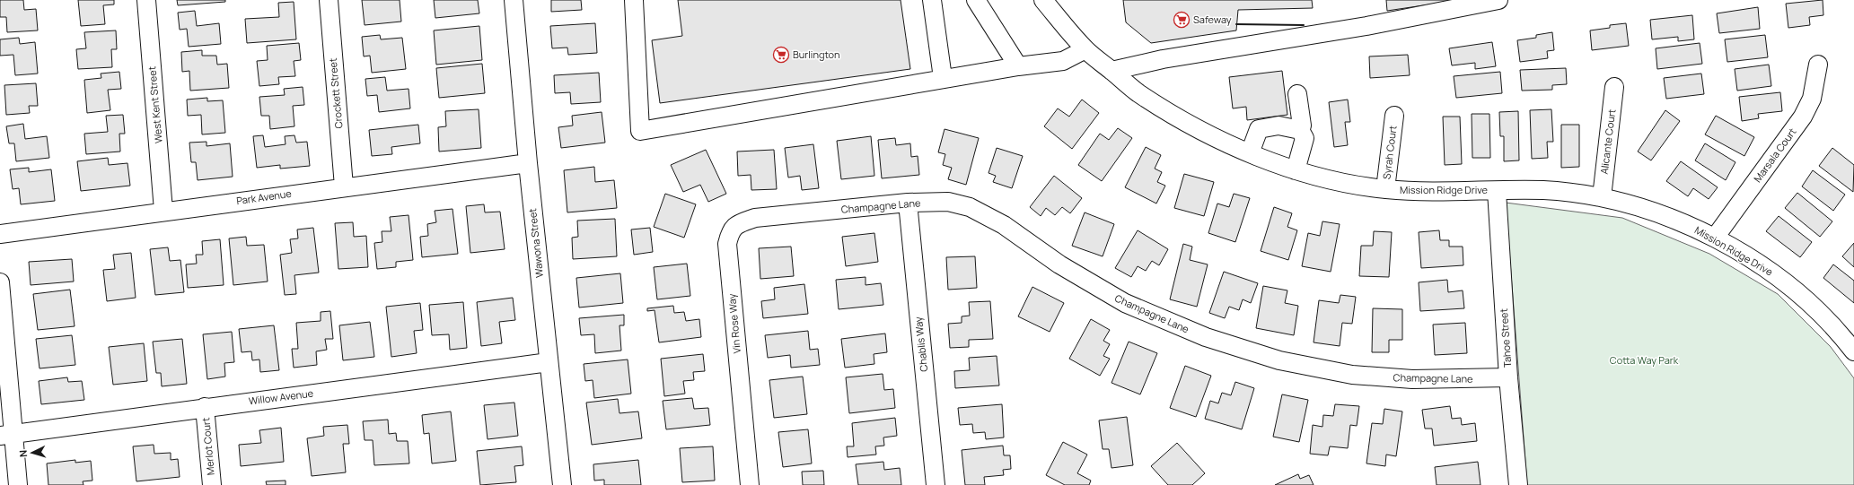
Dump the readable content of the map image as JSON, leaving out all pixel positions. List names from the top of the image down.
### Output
{
  "streets": {
    "street": [
      "Crockett Street",
      "West Kent Street",
      "Alicante Court",
      "Syrah Court",
      "Marsala Court",
      "Mission Ridge Drive",
      "Park Avenue",
      "Champagne Lane",
      "Wawona Street",
      "Vin Rose Way",
      "Tahoe Street",
      "Chablis Way",
      "Willow Avenue",
      "Merlot Court"
    ]
  },
  "crossings": [
    ["Crockett Street", "Park Avenue"],
    ["West Kent Street", "Park Avenue"],
    ["Alicante Court", "Mission Ridge Drive"],
    ["Syrah Court", "Mission Ridge Drive"],
    ["Marsala Court", "Mission Ridge Drive"],
    ["Mission Ridge Drive", "Tahoe Street"],
    ["Park Avenue", "Wawona Street"],
    ["Champagne Lane", "Vin Rose Way"],
    ["Champagne Lane", "Tahoe Street"],
    ["Champagne Lane", "Chablis Way"],
    ["Wawona Street", "Willow Avenue"],
    ["Willow Avenue", "Merlot Court"]
  ],
  "parks": ["Cotta Way Park"],
  "places": {
    "supermarket": ["Safeway", "Burlington"]
  },
  "north": "left"
}
